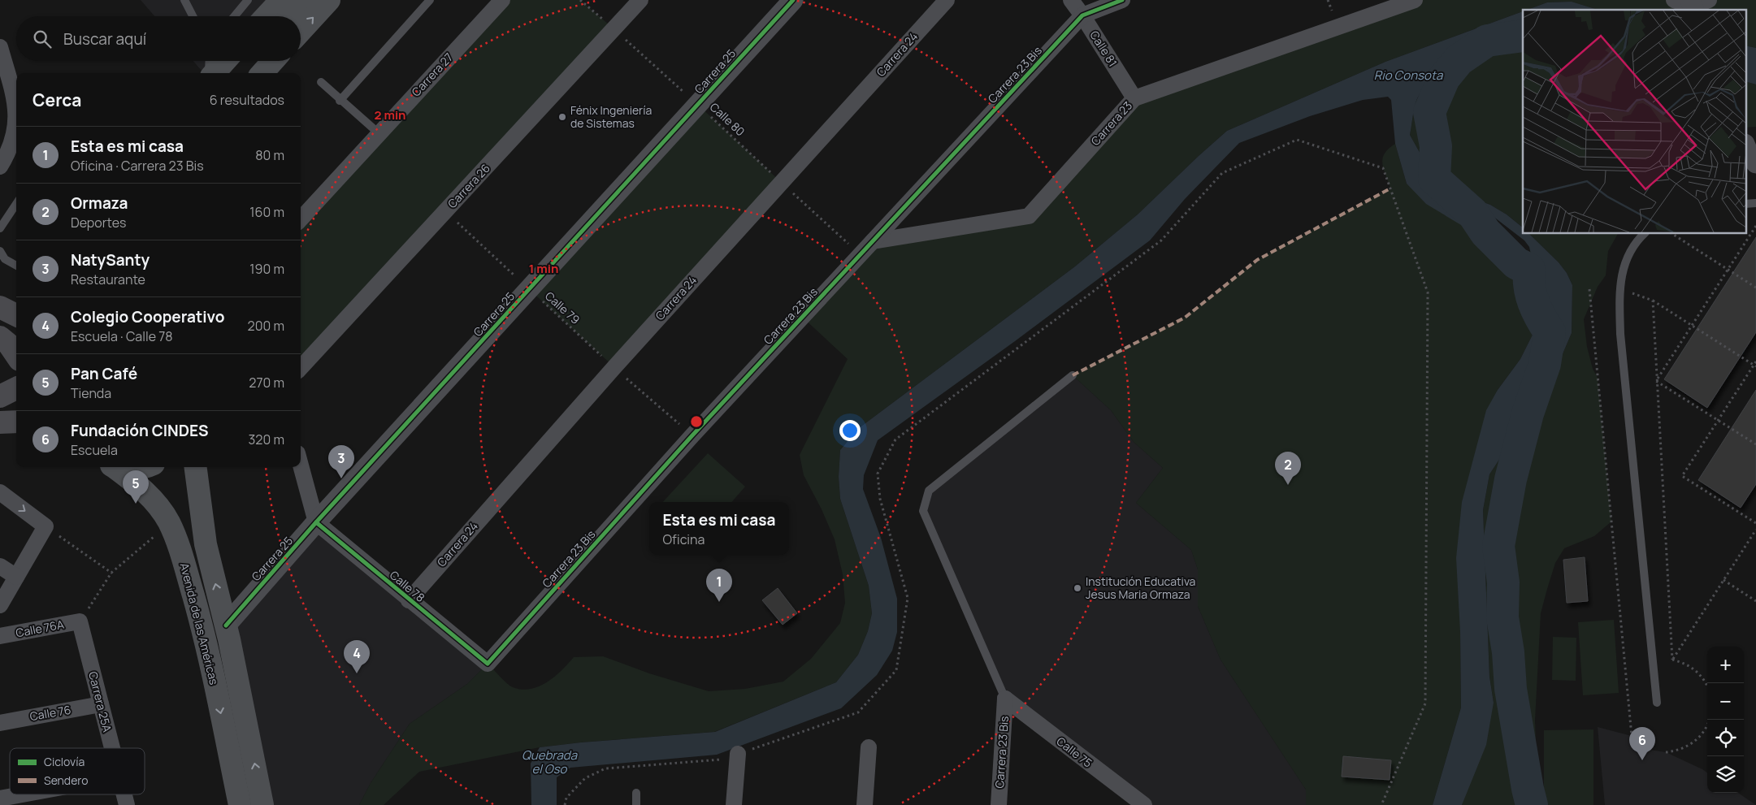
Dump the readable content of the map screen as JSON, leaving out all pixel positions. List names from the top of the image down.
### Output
{
  "streets": {
    "main road": ["Avenida de las Américas"],
    "street": [
      "Calle 81",
      "Carrera 24",
      "Carrera 25",
      "Carrera 27",
      "Carrera 23 Bis",
      "Carrera 23",
      "Carrera 26",
      "Calle 78",
      "Calle 76A",
      "Carrera 25A",
      "Calle 76",
      "Calle 75"
    ],
    "path": ["Calle 80", "Calle 79"]
  },
  "crossings": [
    ["Calle 81", "Carrera 23 Bis"],
    ["Calle 81", "Carrera 23"],
    ["Carrera 24", "Calle 80"],
    ["Carrera 24", "Calle 79"],
    ["Carrera 24", "Calle 78"],
    ["Carrera 25", "Calle 80"],
    ["Carrera 25", "Calle 79"],
    ["Carrera 25", "Calle 78"],
    ["Carrera 23 Bis", "Calle 80"],
    ["Carrera 23 Bis", "Carrera 23"],
    ["Carrera 23 Bis", "Calle 79"],
    ["Carrera 23 Bis", "Calle 78"],
    ["Carrera 23 Bis", "Calle 75"],
    ["Calle 80", "Carrera 26"],
    ["Carrera 26", "Calle 79"],
    ["Calle 76A", "Carrera 25A"],
    ["Carrera 25A", "Calle 76"]
  ],
  "water": ["Rio Consota", "Quebrada el Oso"],
  "places": ["Fénix Ingeniería de Sistemas", "Institución Educativa Jesus Maria Ormaza"],
  "legend": ["Ciclovía", "Sendero"],
  "page": {
    "search": "Buscar aquí",
    "heading": ["Cerca", "6 resultados"],
    "list": [
      {
        "mark": "1",
        "name": "Esta es mi casa",
        "note": "Oficina · Carrera 23 Bis",
        "value": "80 m"
      },
      {
        "mark": "2",
        "name": "Ormaza",
        "note": "Deportes",
        "value": "160 m"
      },
      {
        "mark": "3",
        "name": "NatySanty",
        "note": "Restaurante",
        "value": "190 m"
      },
      {
        "mark": "4",
        "name": "Colegio Cooperativo",
        "note": "Escuela · Calle 78",
        "value": "200 m"
      },
      {
        "mark": "5",
        "name": "Pan Café",
        "note": "Tienda",
        "value": "270 m"
      },
      {
        "mark": "6",
        "name": "Fundación CINDES",
        "note": "Escuela",
        "value": "320 m"
      }
    ],
    "pins": [
      "3",
      "2",
      "5",
      "1",
      "4",
      "6"
    ],
    "popup": ["Esta es mi casa", "Oficina"],
    "map_buttons": ["+", "−"]
  },
  "rings": ["2 min", "1 min"]
}
